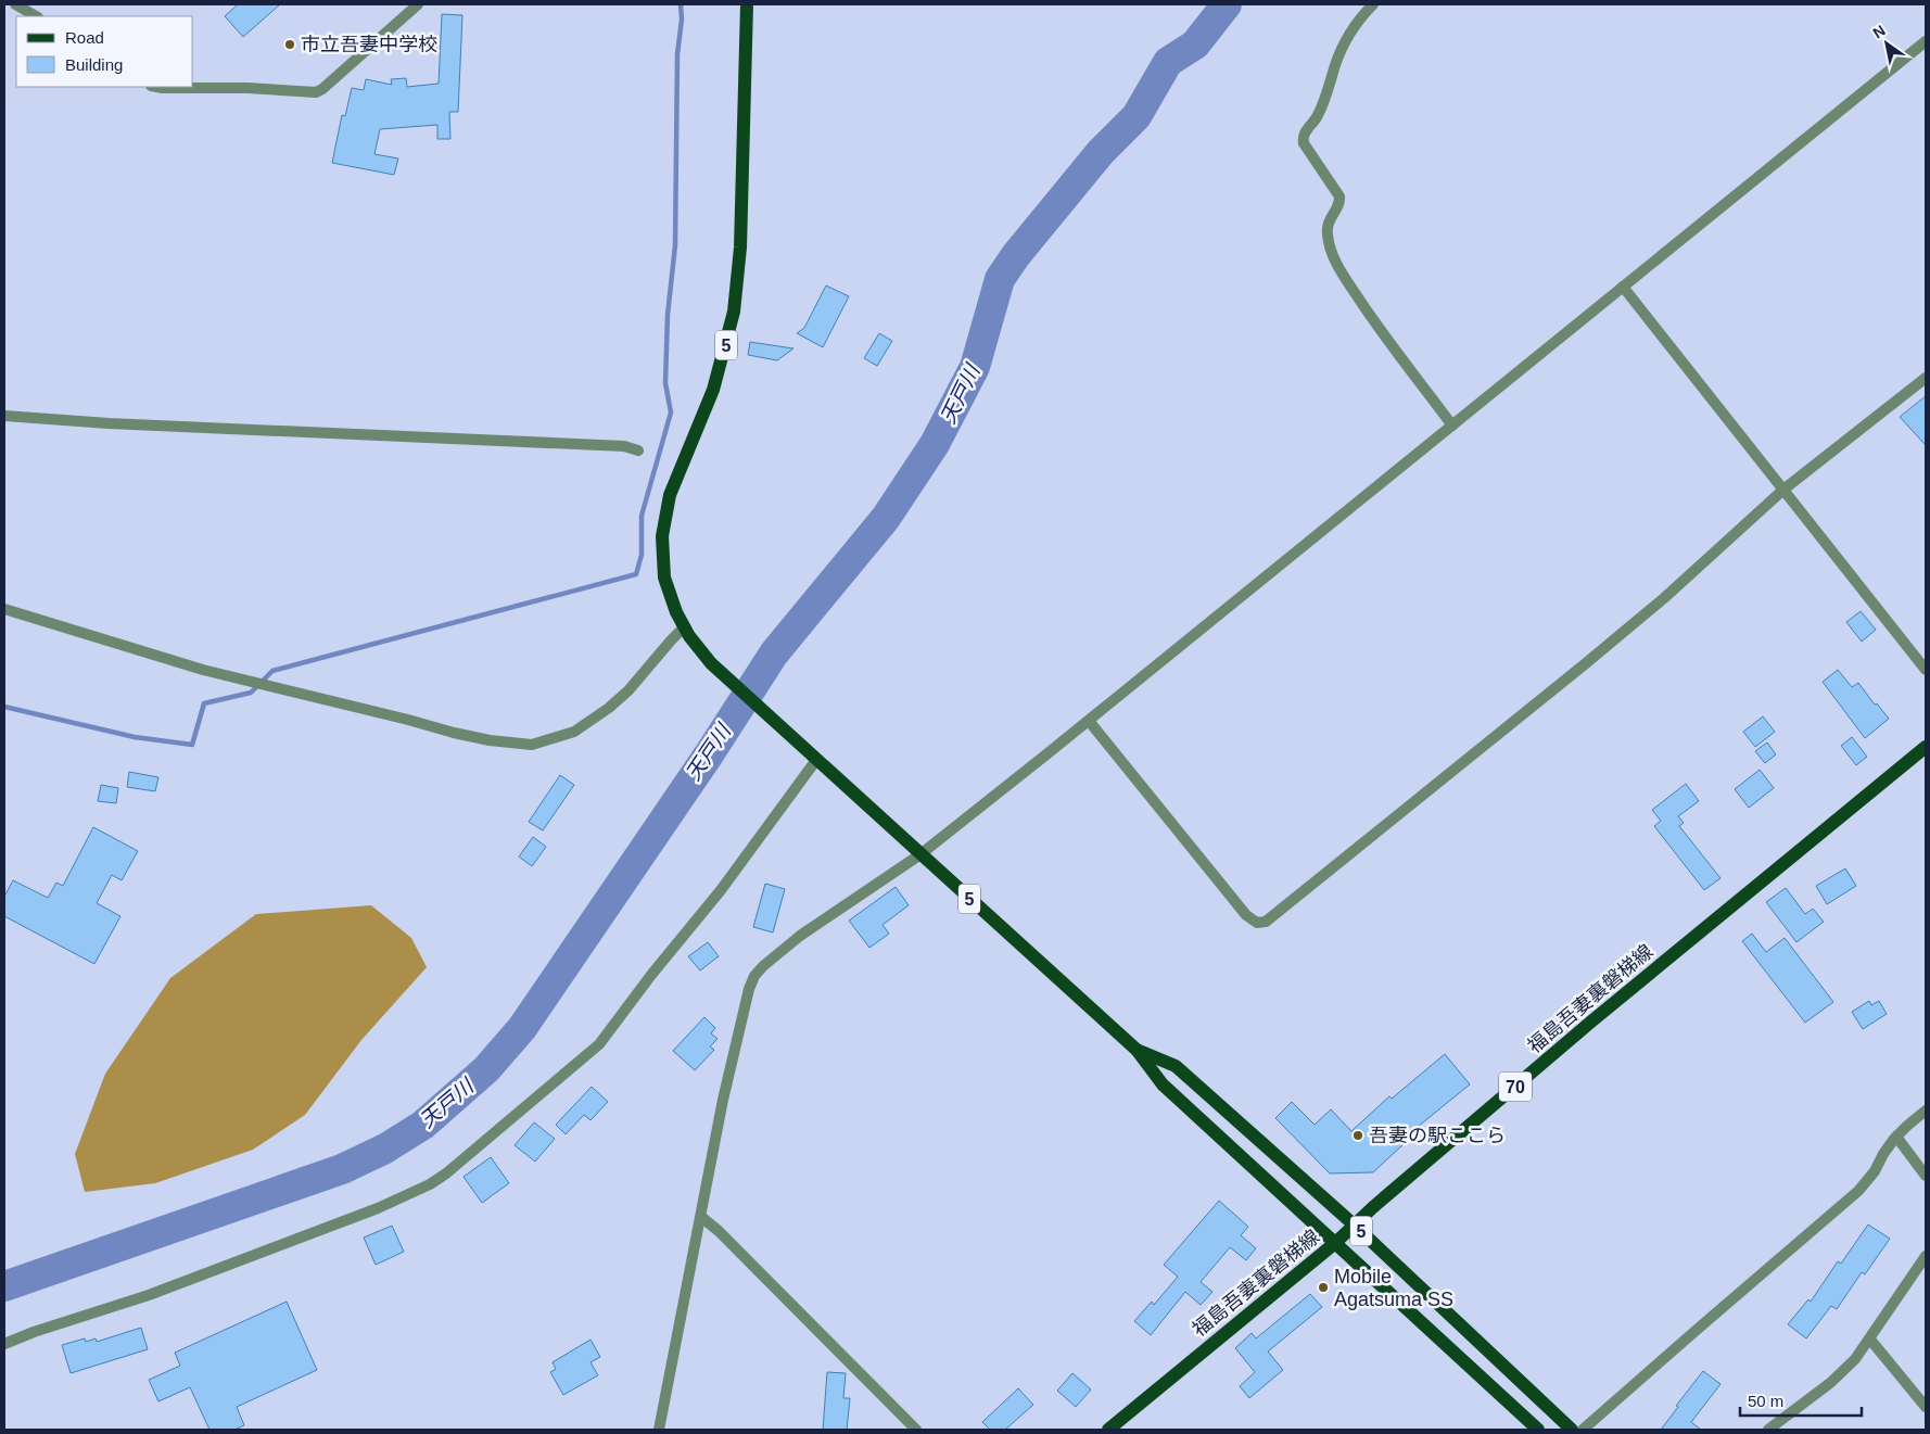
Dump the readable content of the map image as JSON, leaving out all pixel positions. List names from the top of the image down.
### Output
{
  "streets": {
    "main road": ["5", "福島吾妻裏磐梯線", "70"]
  },
  "crossings": [
    ["5", "福島吾妻裏磐梯線"]
  ],
  "water": ["天戸川"],
  "places": ["市立吾妻中学校", "吾妻の駅ここら", "Mobile Agatsuma SS"],
  "legend": ["Road", "Building"],
  "scale_bar": "50 m",
  "north": "top left"
}
